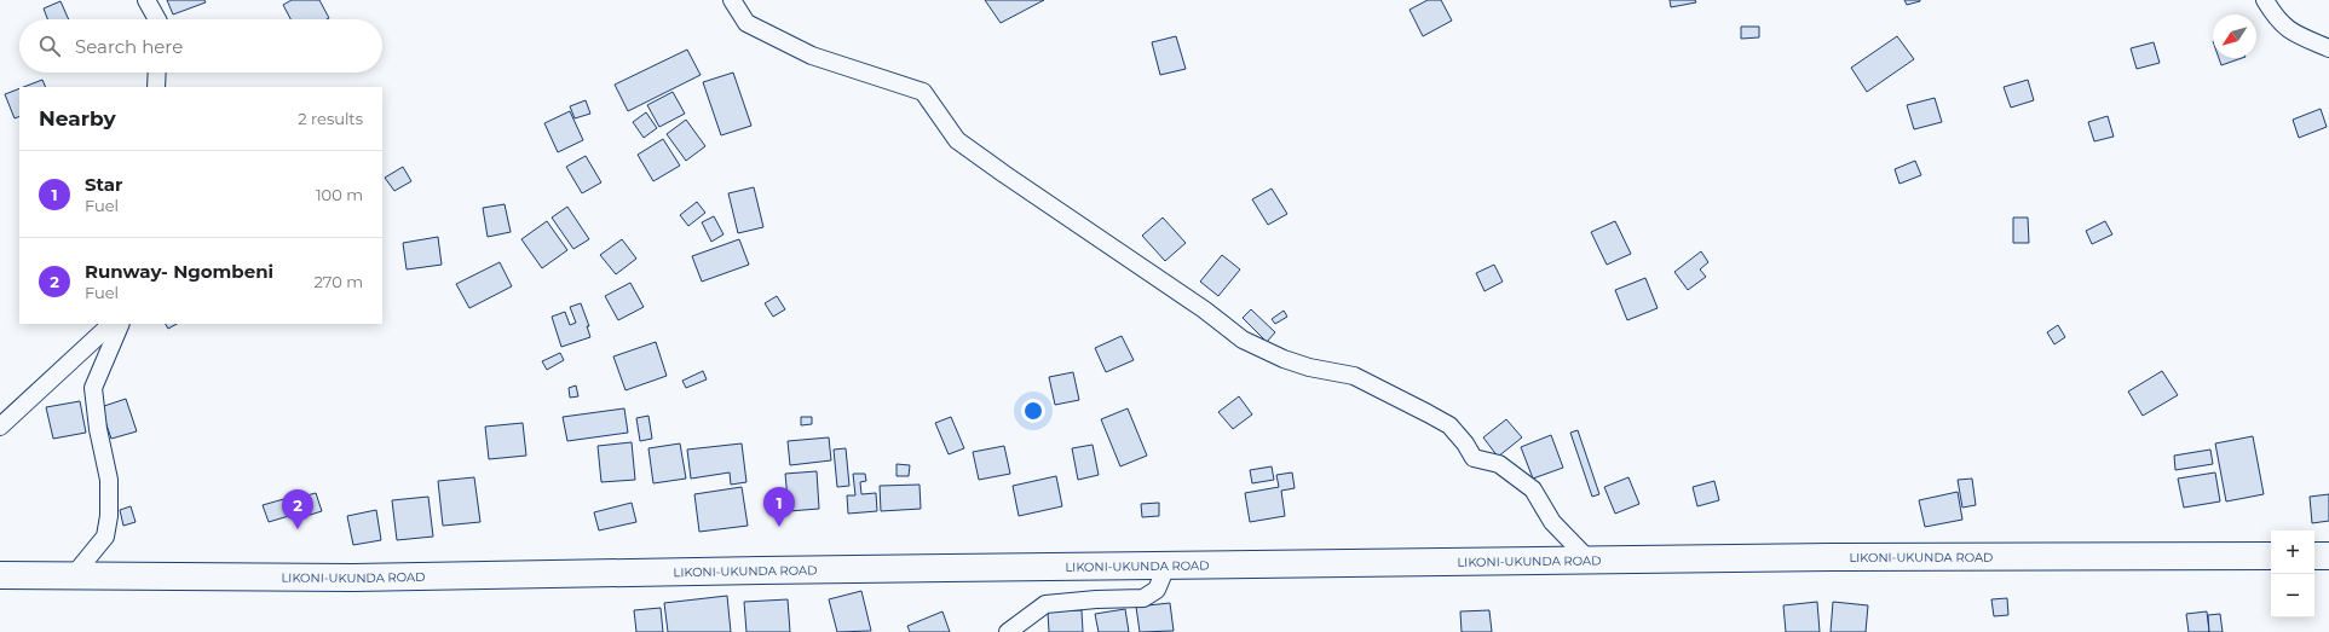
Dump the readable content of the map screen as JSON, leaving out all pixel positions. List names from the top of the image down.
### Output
{
  "streets": {
    "highway": ["LIKONI-UKUNDA ROAD"]
  },
  "north": "bottom left",
  "page": {
    "search": "Search here",
    "heading": ["Nearby", "2 results"],
    "list": [
      {
        "mark": "1",
        "name": "Star",
        "note": "Fuel",
        "value": "100 m"
      },
      {
        "mark": "2",
        "name": "Runway- Ngombeni",
        "note": "Fuel",
        "value": "270 m"
      }
    ],
    "pins": ["1", "2"],
    "map_buttons": ["+", "−"]
  }
}
